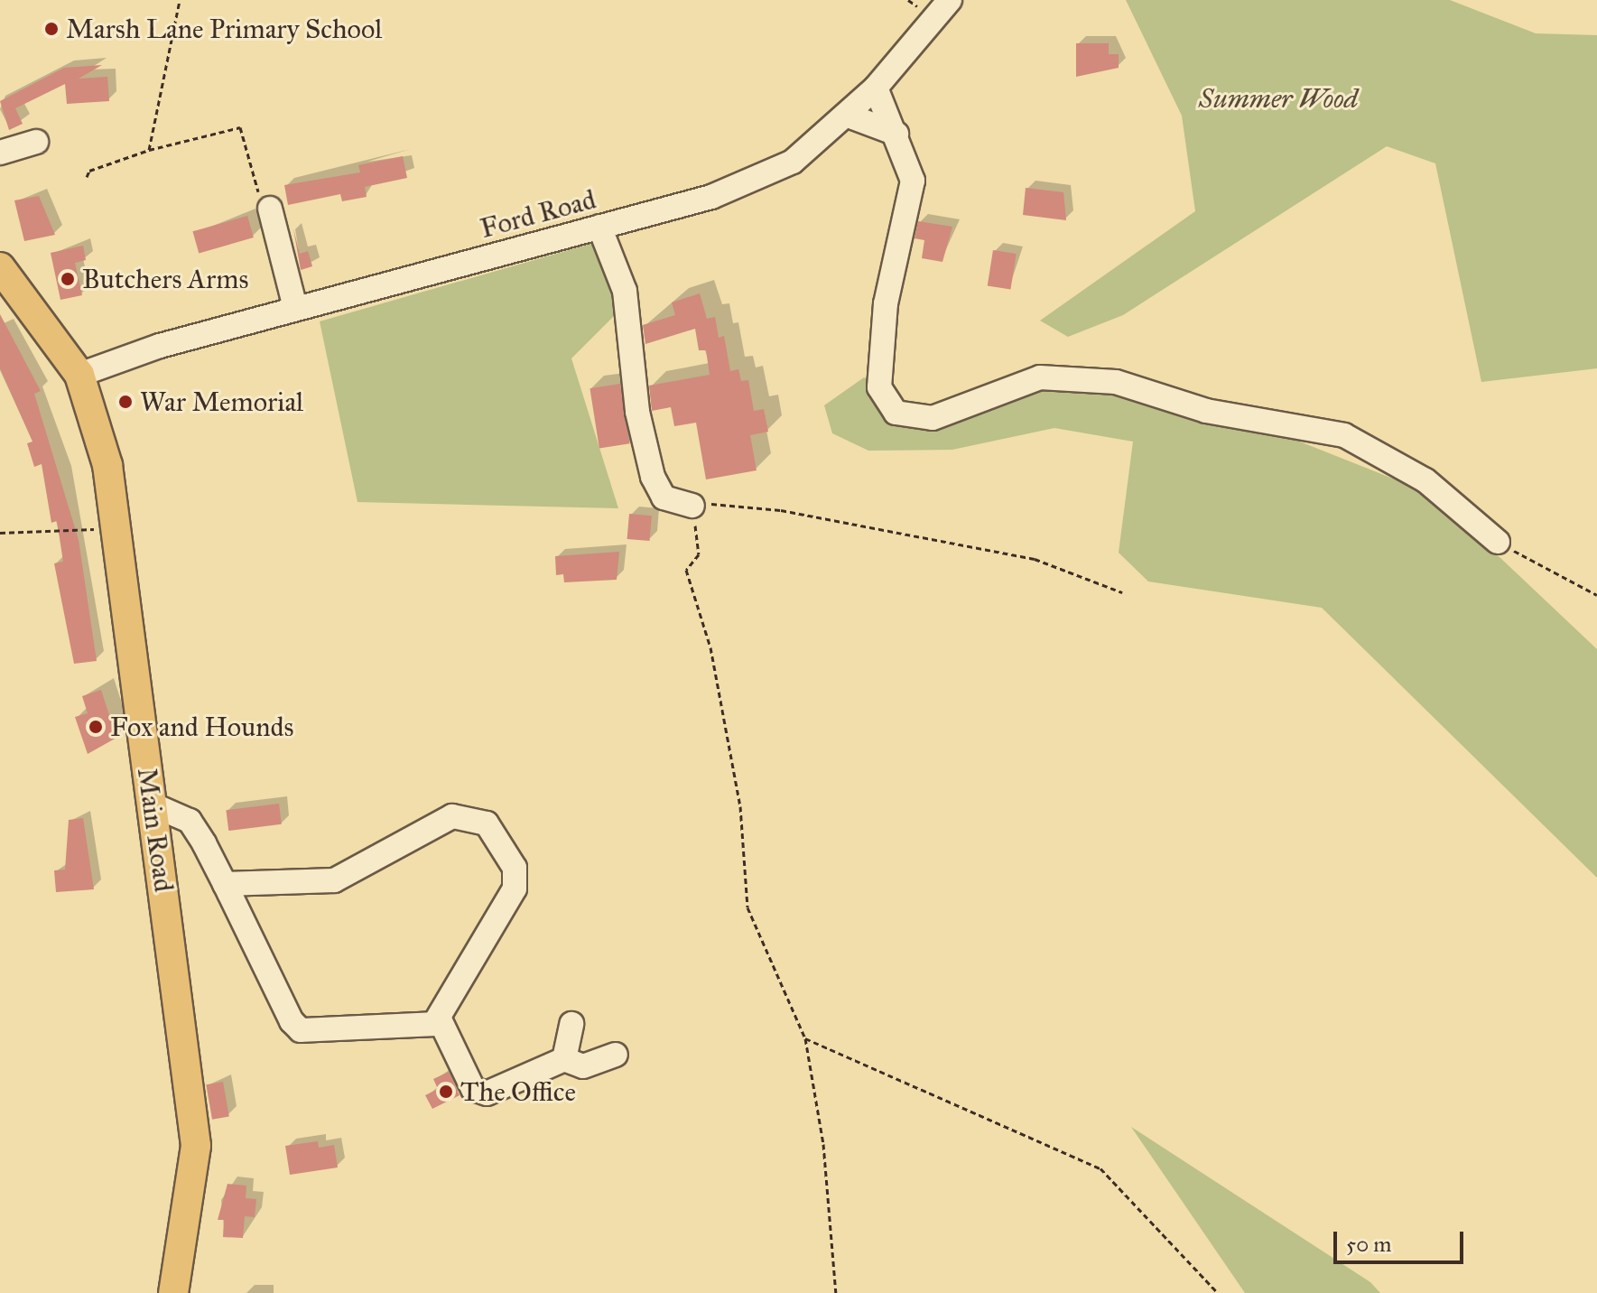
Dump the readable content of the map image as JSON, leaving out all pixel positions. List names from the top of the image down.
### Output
{
  "streets": {
    "main road": ["Main Road"],
    "street": ["Ford Road"]
  },
  "crossings": [
    ["Ford Road", "Main Road"]
  ],
  "parks": ["Summer Wood"],
  "places": [
    "Marsh Lane Primary School",
    "Butchers Arms",
    "War Memorial",
    "Fox and Hounds",
    "The Office"
  ],
  "scale_bar": "50 m"
}
